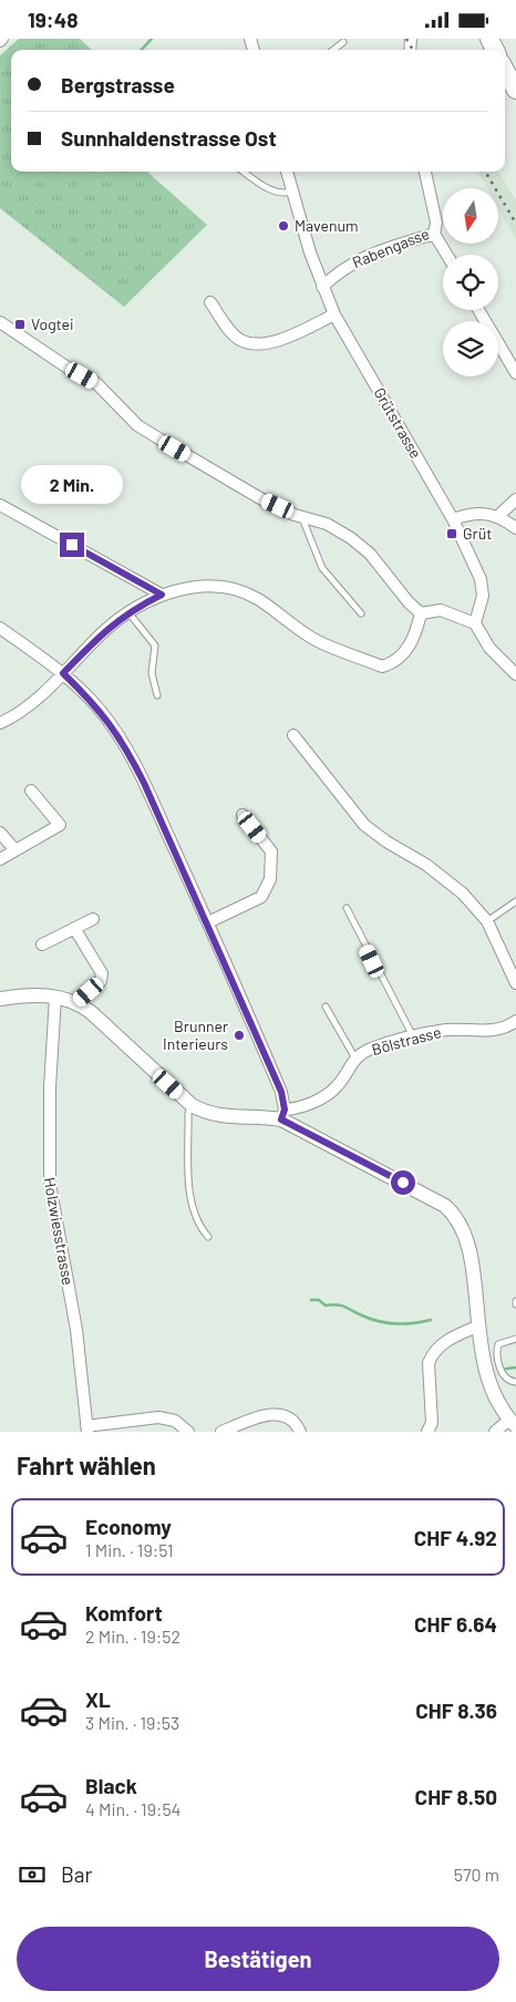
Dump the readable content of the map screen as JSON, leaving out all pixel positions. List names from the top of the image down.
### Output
{
  "streets": {
    "street": [
      "Rabengasse",
      "Grütstrasse",
      "Bölstrasse",
      "Holzwiesstrasse"
    ]
  },
  "crossings": [
    ["Rabengasse", "Grütstrasse"]
  ],
  "places": {
    "other": ["Mavenum", "Brunner Interieurs"],
    "transit": ["Vogtei", "Grüt"]
  },
  "north": "bottom",
  "page": {
    "status": "19:48",
    "banner": ["Bergstrasse", "Sunnhaldenstrasse Ost"],
    "bubble": "2 Min.",
    "heading": "Fahrt wählen",
    "list": [
      {
        "name": "Economy",
        "note": "1 Min. · 19:51",
        "value": "CHF 4.92"
      },
      {
        "name": "Komfort",
        "note": "2 Min. · 19:52",
        "value": "CHF 6.64"
      },
      {
        "name": "XL",
        "note": "3 Min. · 19:53",
        "value": "CHF 8.36"
      },
      {
        "name": "Black",
        "note": "4 Min. · 19:54",
        "value": "CHF 8.50"
      }
    ],
    "pay": ["Bar", "570 m"],
    "buttons": "Bestätigen"
  }
}
